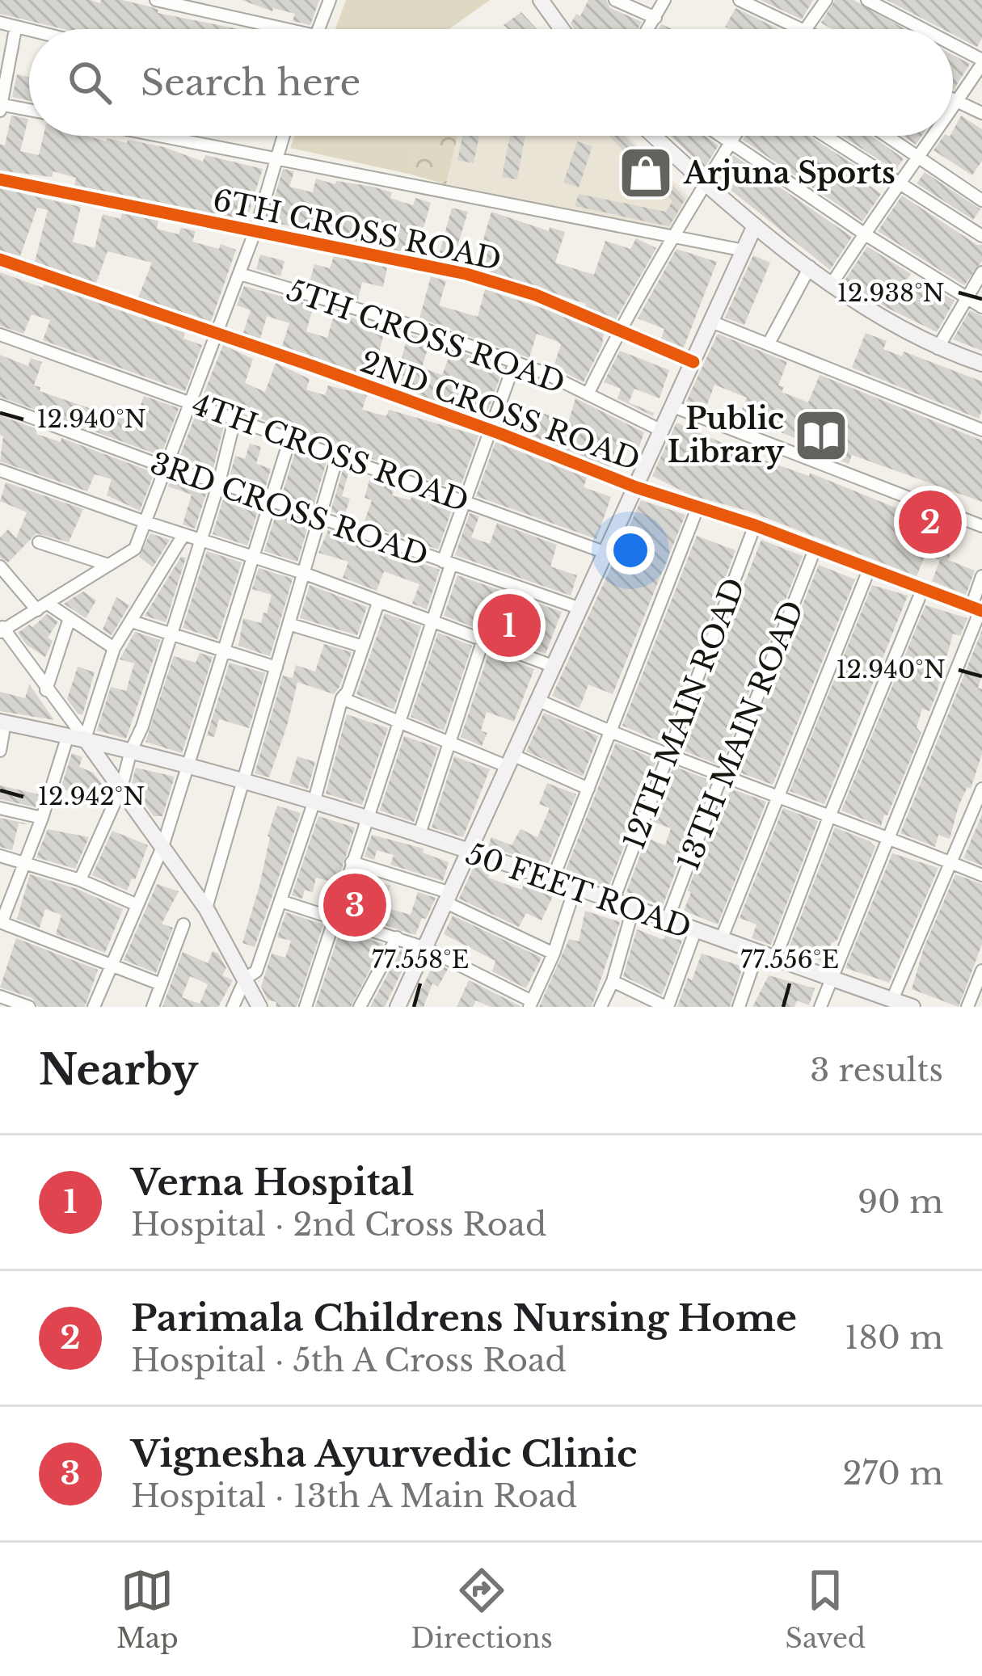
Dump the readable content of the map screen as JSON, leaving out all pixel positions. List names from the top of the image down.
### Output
{
  "streets": {
    "main road": ["50 FEET ROAD"],
    "street": [
      "6TH CROSS ROAD",
      "5TH CROSS ROAD",
      "2ND CROSS ROAD",
      "4TH CROSS ROAD",
      "3RD CROSS ROAD",
      "12TH MAIN ROAD",
      "13TH MAIN ROAD"
    ]
  },
  "crossings": [
    ["2ND CROSS ROAD", "12TH MAIN ROAD"],
    ["2ND CROSS ROAD", "13TH MAIN ROAD"],
    ["12TH MAIN ROAD", "50 FEET ROAD"],
    ["13TH MAIN ROAD", "50 FEET ROAD"]
  ],
  "places": {
    "shop": ["Arjuna Sports"],
    "library": ["Public Library"]
  },
  "page": {
    "search": "Search here",
    "pins": ["2", "1", "3"],
    "heading": ["Nearby", "3 results"],
    "list": [
      {
        "mark": "1",
        "name": "Verna Hospital",
        "note": "Hospital · 2nd Cross Road",
        "value": "90 m"
      },
      {
        "mark": "2",
        "name": "Parimala Childrens Nursing Home",
        "note": "Hospital · 5th A Cross Road",
        "value": "180 m"
      },
      {
        "mark": "3",
        "name": "Vignesha Ayurvedic Clinic",
        "note": "Hospital · 13th A Main Road",
        "value": "270 m"
      }
    ],
    "nav": ["Map", "Directions", "Saved"]
  },
  "coordinates": [
    "12.938°N",
    "12.940°N",
    "12.942°N",
    "77.558°E",
    "77.556°E"
  ]
}
